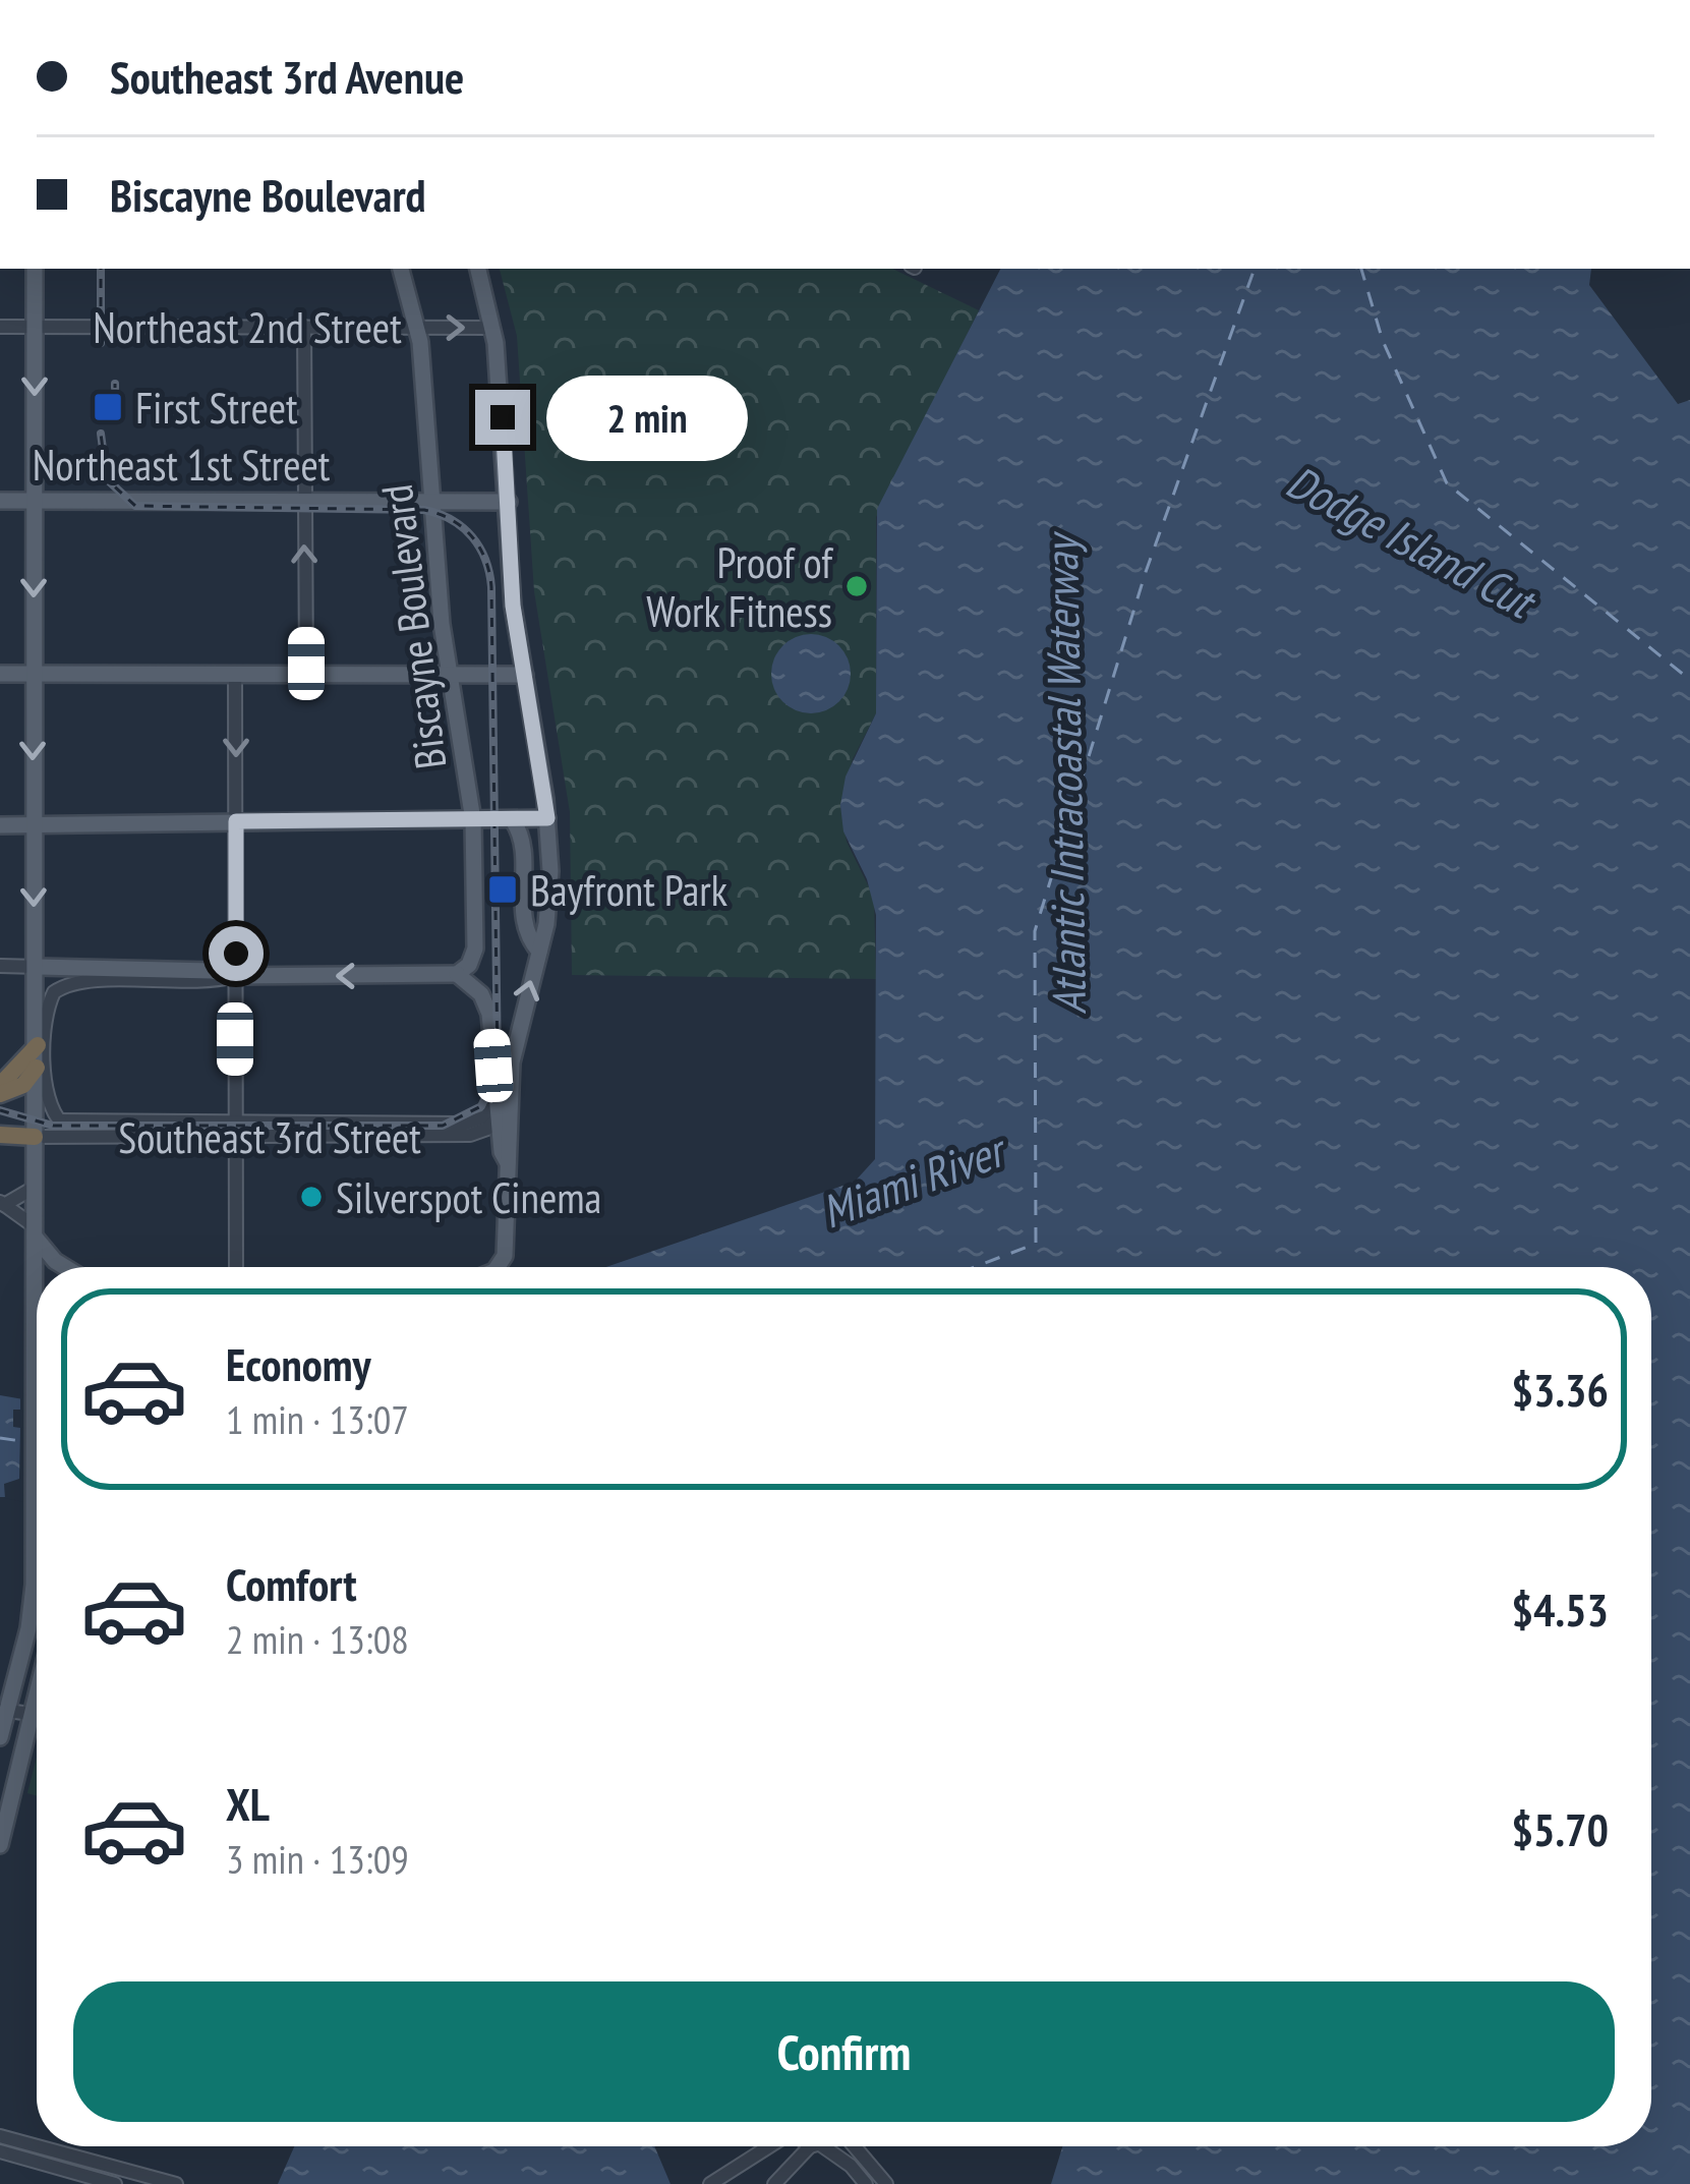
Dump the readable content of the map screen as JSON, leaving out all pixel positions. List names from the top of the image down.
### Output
{
  "streets": {
    "main road": ["Northeast 1st Street", "Biscayne Boulevard"],
    "street": ["Northeast 2nd Street", "Southeast 3rd Street"]
  },
  "crossings": [
    ["Northeast 2nd Street", "Biscayne Boulevard"],
    ["Northeast 1st Street", "Biscayne Boulevard"]
  ],
  "water": ["Dodge Island Cut", "Atlantic Intracoastal Waterway", "Miami River"],
  "places": {
    "transit": ["First Street", "Bayfront Park"],
    "other": ["Proof of Work Fitness", "Silverspot Cinema"]
  },
  "page": {
    "banner": ["Southeast 3rd Avenue", "Biscayne Boulevard"],
    "bubble": "2 min",
    "list": [
      {
        "name": "Economy",
        "note": "1 min · 13:07",
        "value": "$3.36"
      },
      {
        "name": "Comfort",
        "note": "2 min · 13:08",
        "value": "$4.53"
      },
      {
        "name": "XL",
        "note": "3 min · 13:09",
        "value": "$5.70"
      }
    ],
    "buttons": "Confirm"
  }
}
